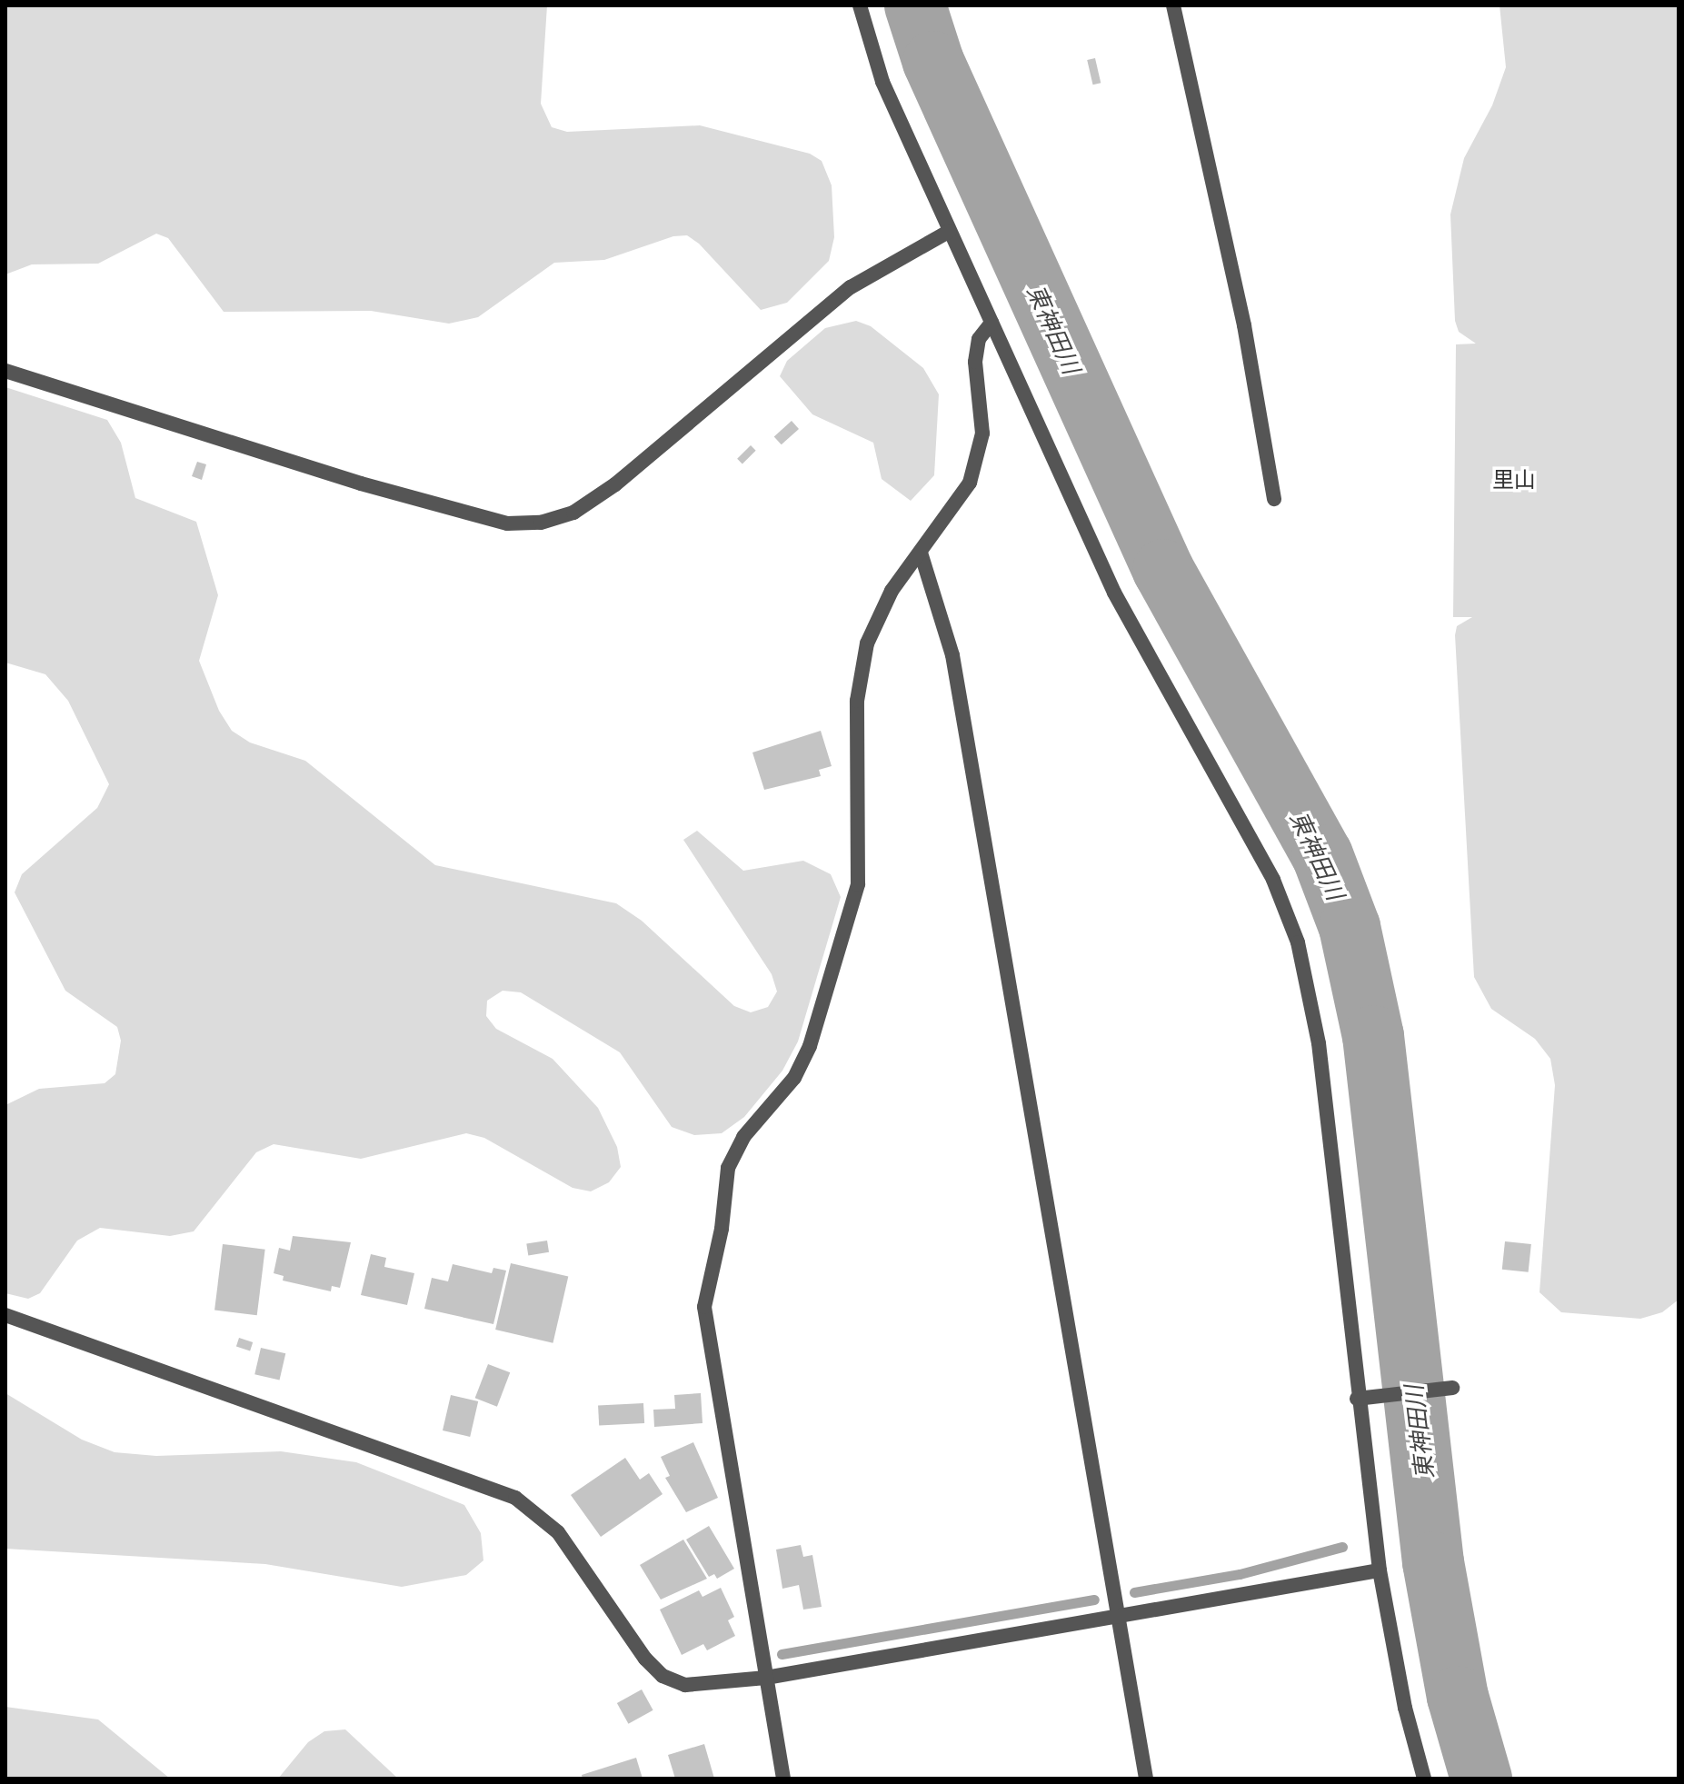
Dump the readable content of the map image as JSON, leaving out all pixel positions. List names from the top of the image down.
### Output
{
  "water": ["東神田川"],
  "parks": ["里山"]
}
